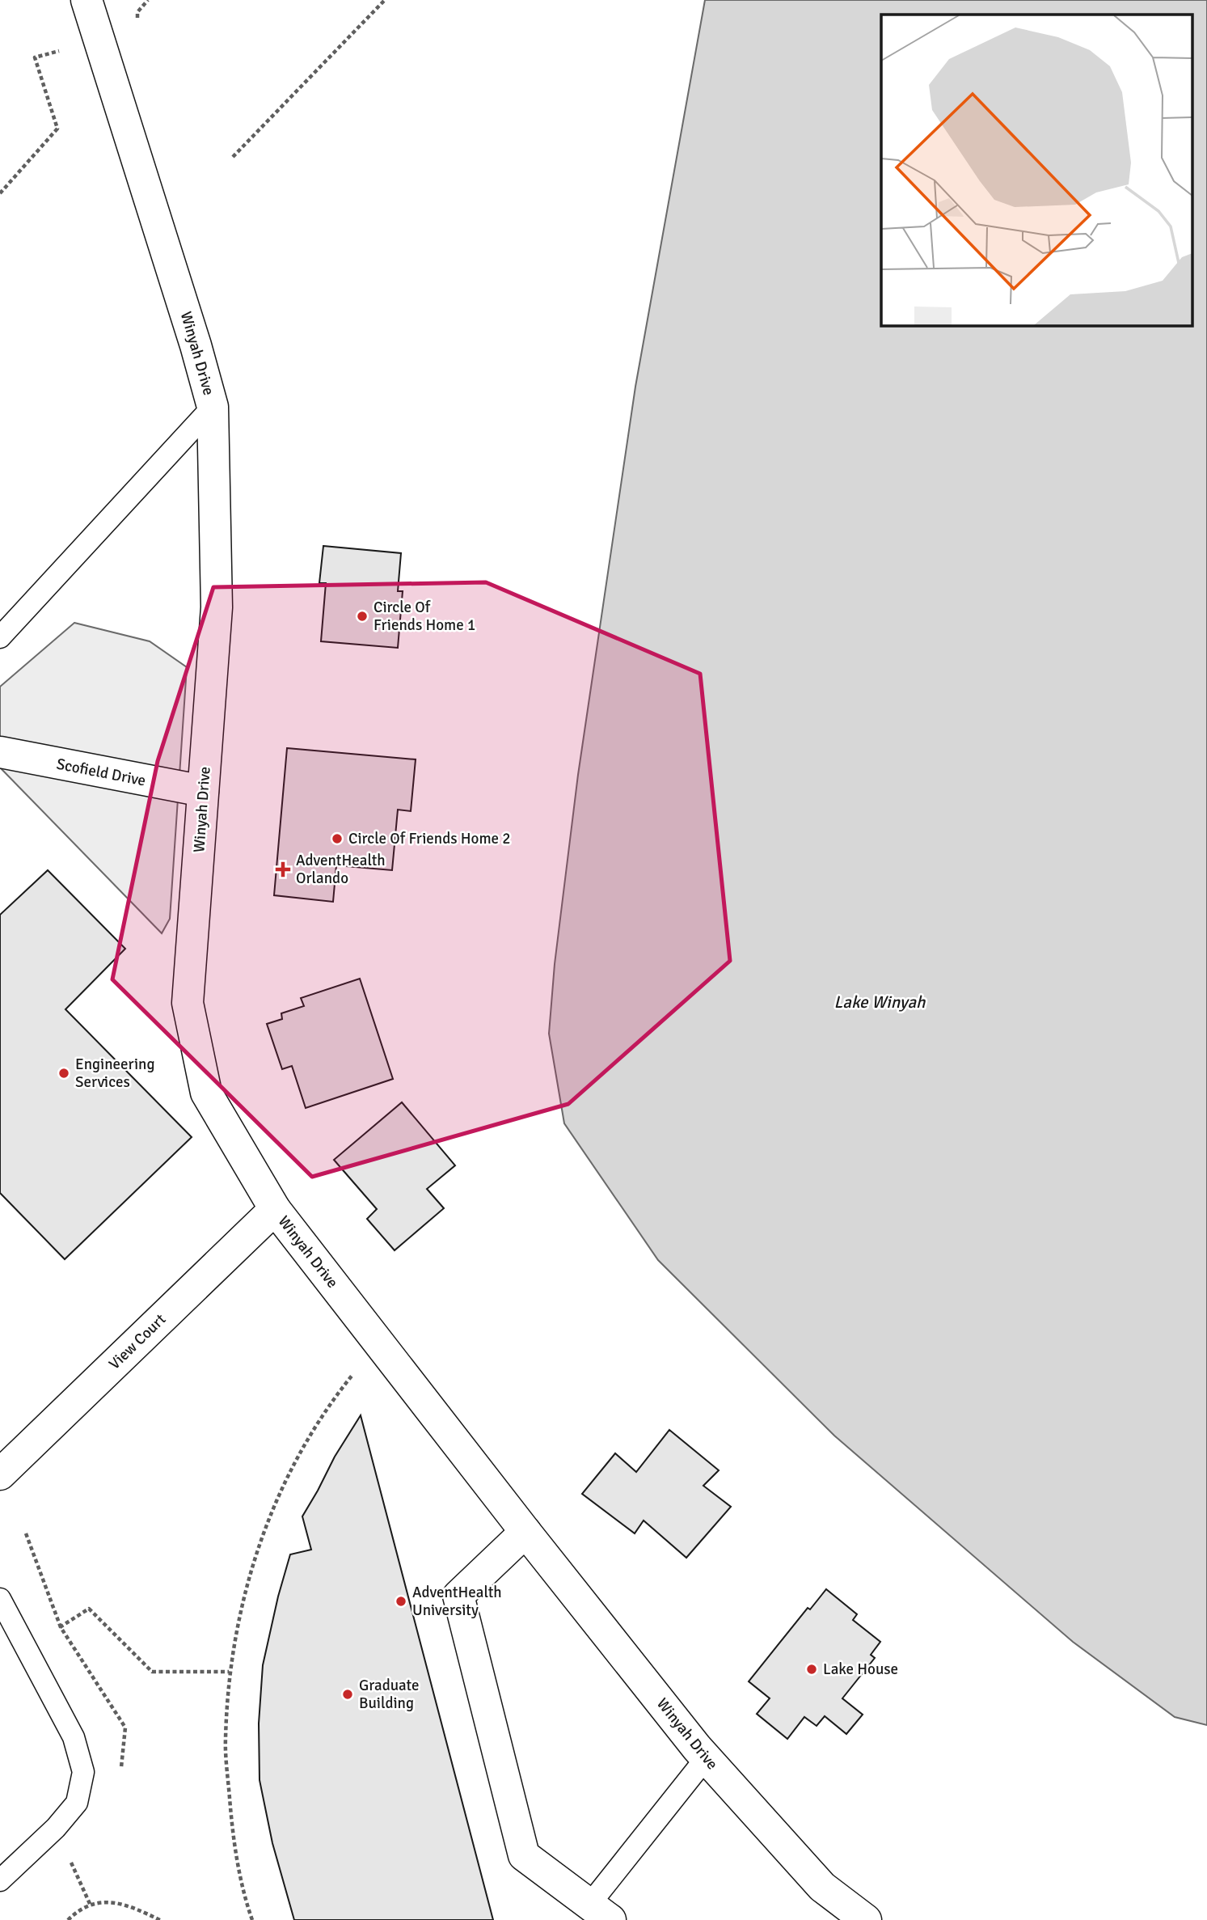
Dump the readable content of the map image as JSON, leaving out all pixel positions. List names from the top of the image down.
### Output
{
  "streets": {
    "street": ["Winyah Drive", "Scofield Drive", "View Court"]
  },
  "crossings": [
    ["Winyah Drive", "Scofield Drive"],
    ["Winyah Drive", "View Court"]
  ],
  "water": ["Lake Winyah"],
  "places": {
    "other": [
      "Circle Of Friends Home 1",
      "Circle Of Friends Home 2",
      "Engineering Services",
      "AdventHealth University",
      "Lake House",
      "Graduate Building"
    ],
    "health": ["AdventHealth Orlando"]
  }
}
